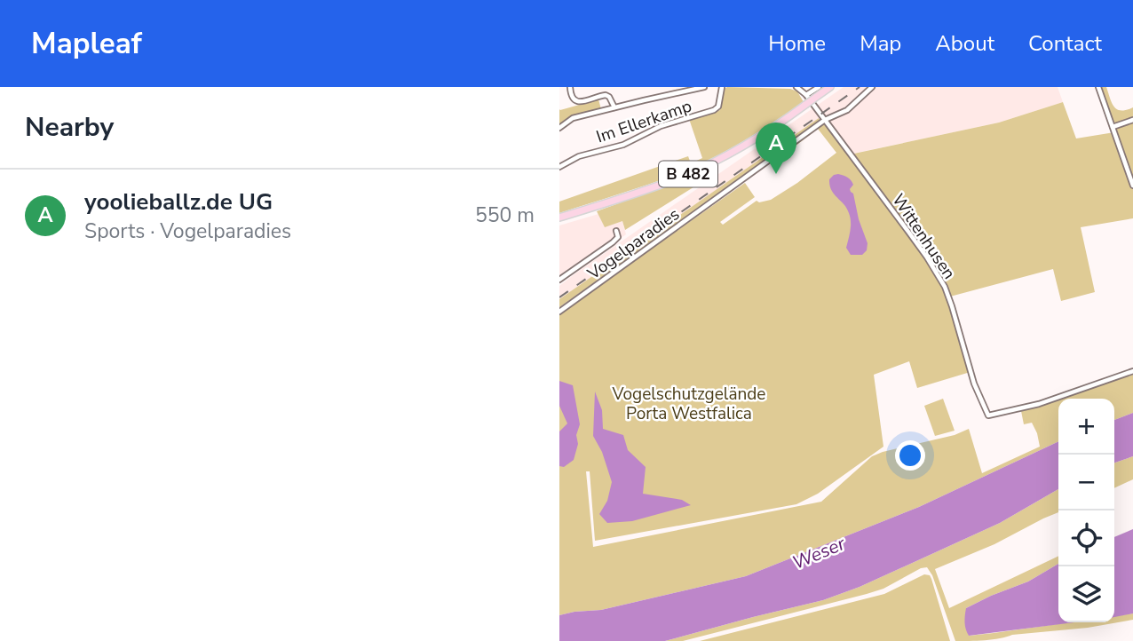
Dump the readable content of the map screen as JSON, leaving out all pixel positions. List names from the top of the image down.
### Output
{
  "streets": {
    "main road": ["B 482"],
    "street": ["Im Ellerkamp", "Wittenhusen", "Vogelparadies"]
  },
  "crossings": [
    ["Wittenhusen", "Vogelparadies"]
  ],
  "water": ["Weser"],
  "parks": ["Vogelschutzgelände Porta Westfalica"],
  "page": {
    "header": "Mapleaf",
    "nav": [
      "Home",
      "Map",
      "About",
      "Contact"
    ],
    "heading": "Nearby",
    "pins": "A",
    "list": [
      {
        "mark": "A",
        "name": "yoolieballz.de UG",
        "note": "Sports · Vogelparadies",
        "value": "550 m"
      }
    ],
    "map_buttons": ["+", "−"]
  }
}
